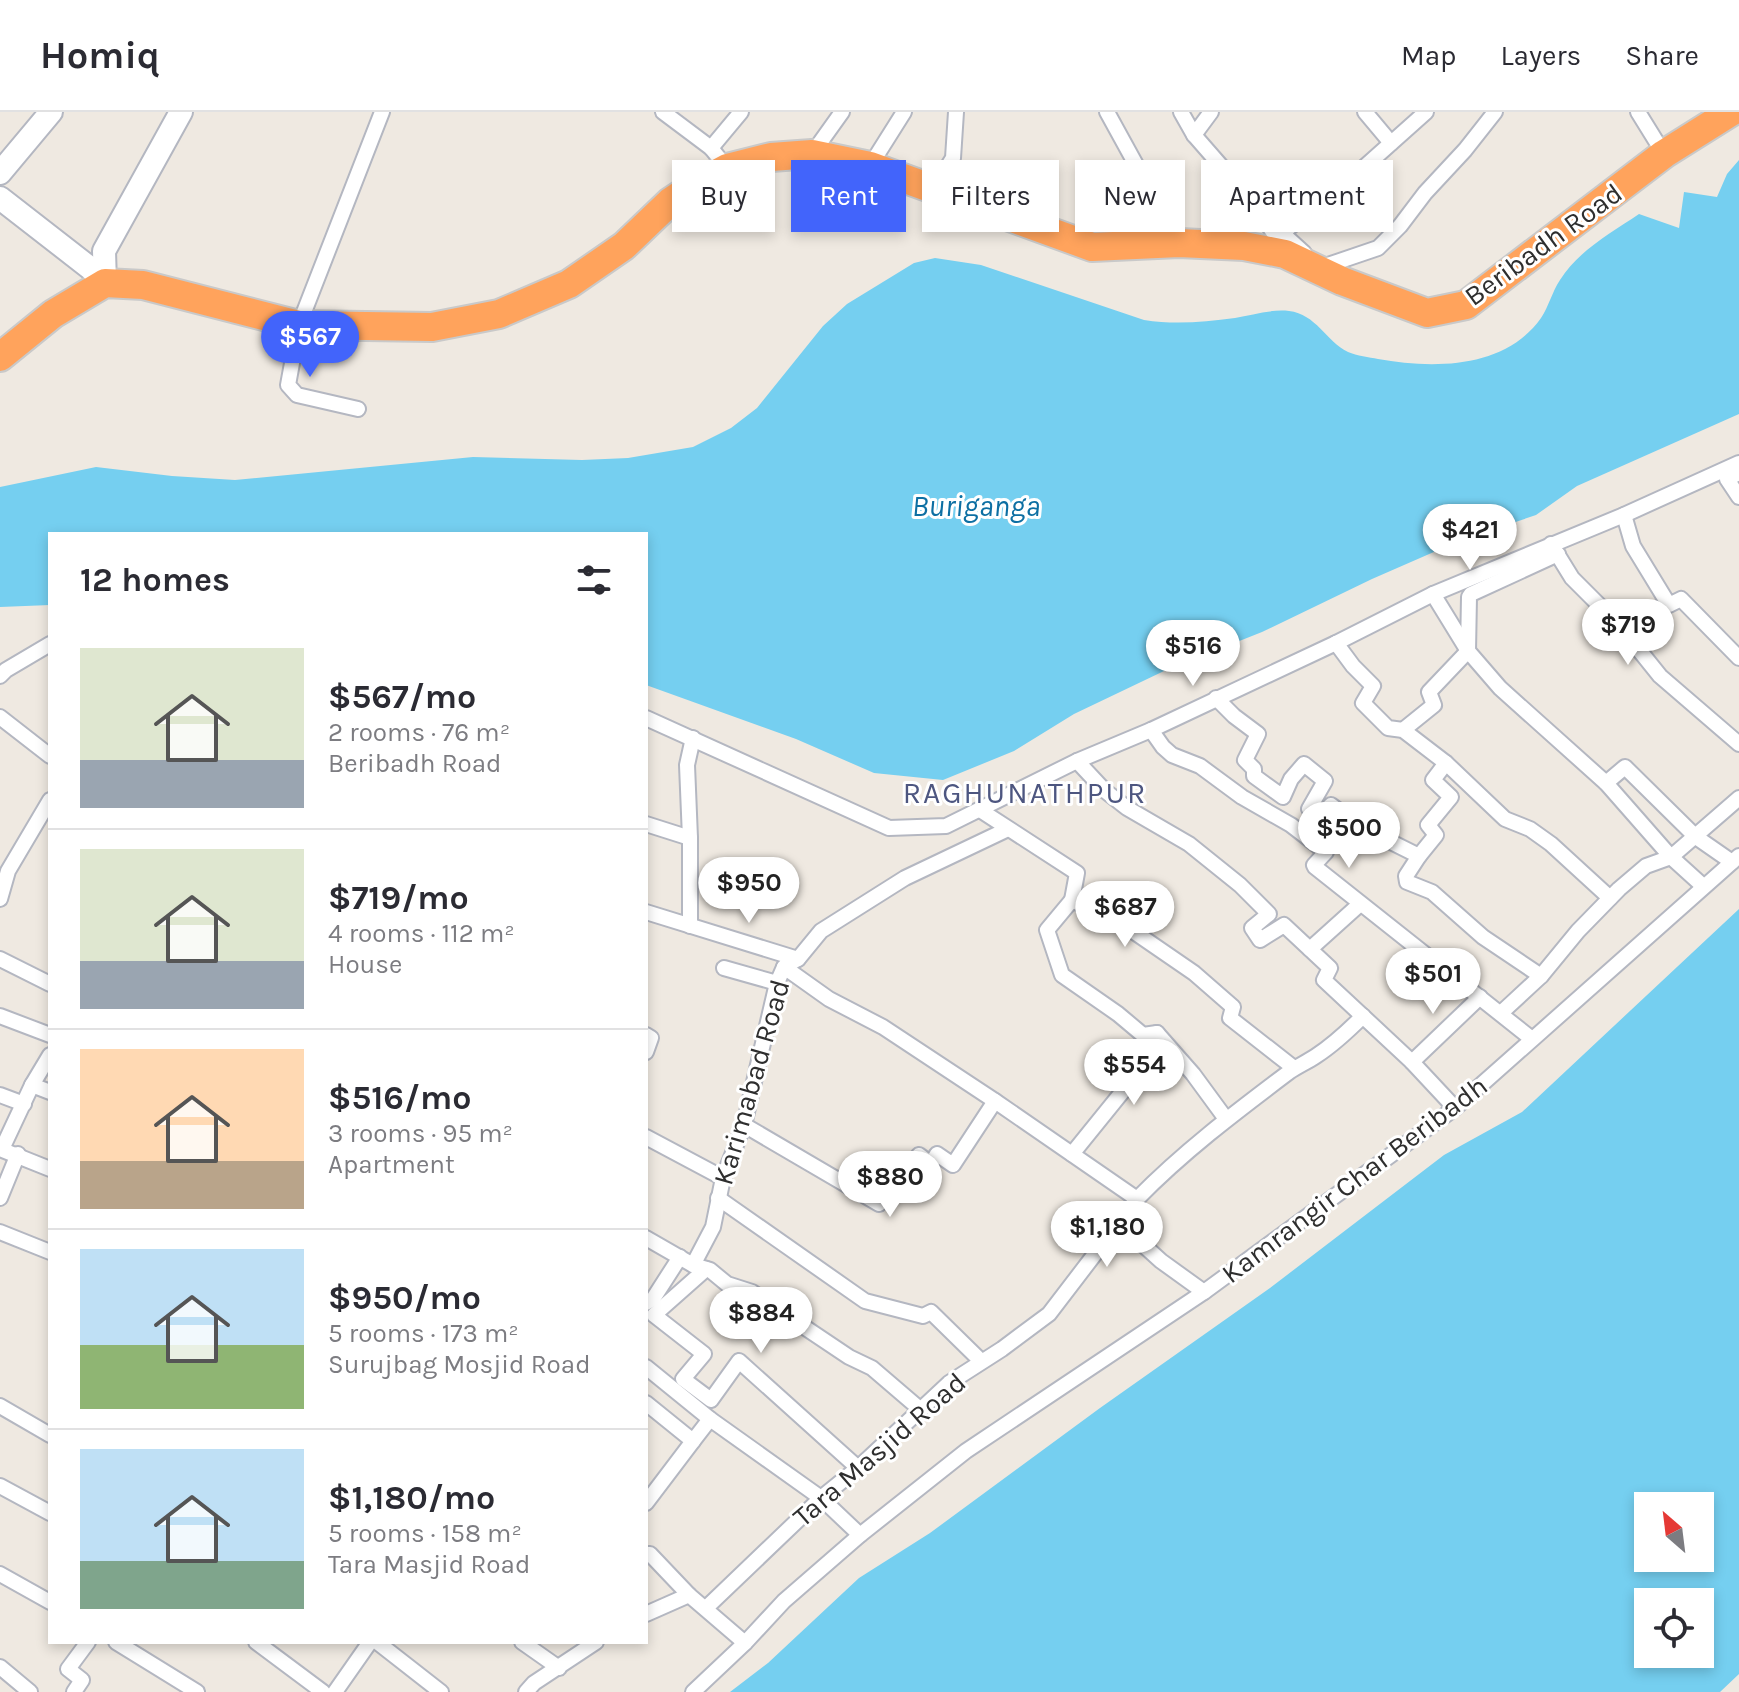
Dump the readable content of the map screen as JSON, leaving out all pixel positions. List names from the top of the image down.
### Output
{
  "streets": {
    "highway": ["Beribadh Road"],
    "street": ["Karimabad Road", "Kamrangir Char Beribadh", "Tara Masjid Road"]
  },
  "districts": ["RAGHUNATHPUR"],
  "water": ["Buriganga"],
  "north": "top left",
  "page": {
    "header": "Homiq",
    "nav": ["Map", "Layers", "Share"],
    "chip": [
      "Buy",
      "Rent",
      "Filters",
      "New",
      "Apartment"
    ],
    "price": [
      "$567",
      "$421",
      "$719",
      "$516",
      "$500",
      "$950",
      "$687",
      "$501",
      "$554",
      "$880",
      "$1,180",
      "$884"
    ],
    "heading": "12 homes",
    "list": [
      {
        "name": "$567/mo",
        "note": "2 rooms · 76 m² · Beribadh Road"
      },
      {
        "name": "$719/mo",
        "note": "4 rooms · 112 m² · House"
      },
      {
        "name": "$516/mo",
        "note": "3 rooms · 95 m² · Apartment"
      },
      {
        "name": "$950/mo",
        "note": "5 rooms · 173 m² · Surujbag Mosjid Road"
      },
      {
        "name": "$1,180/mo",
        "note": "5 rooms · 158 m² · Tara Masjid Road"
      }
    ]
  }
}
